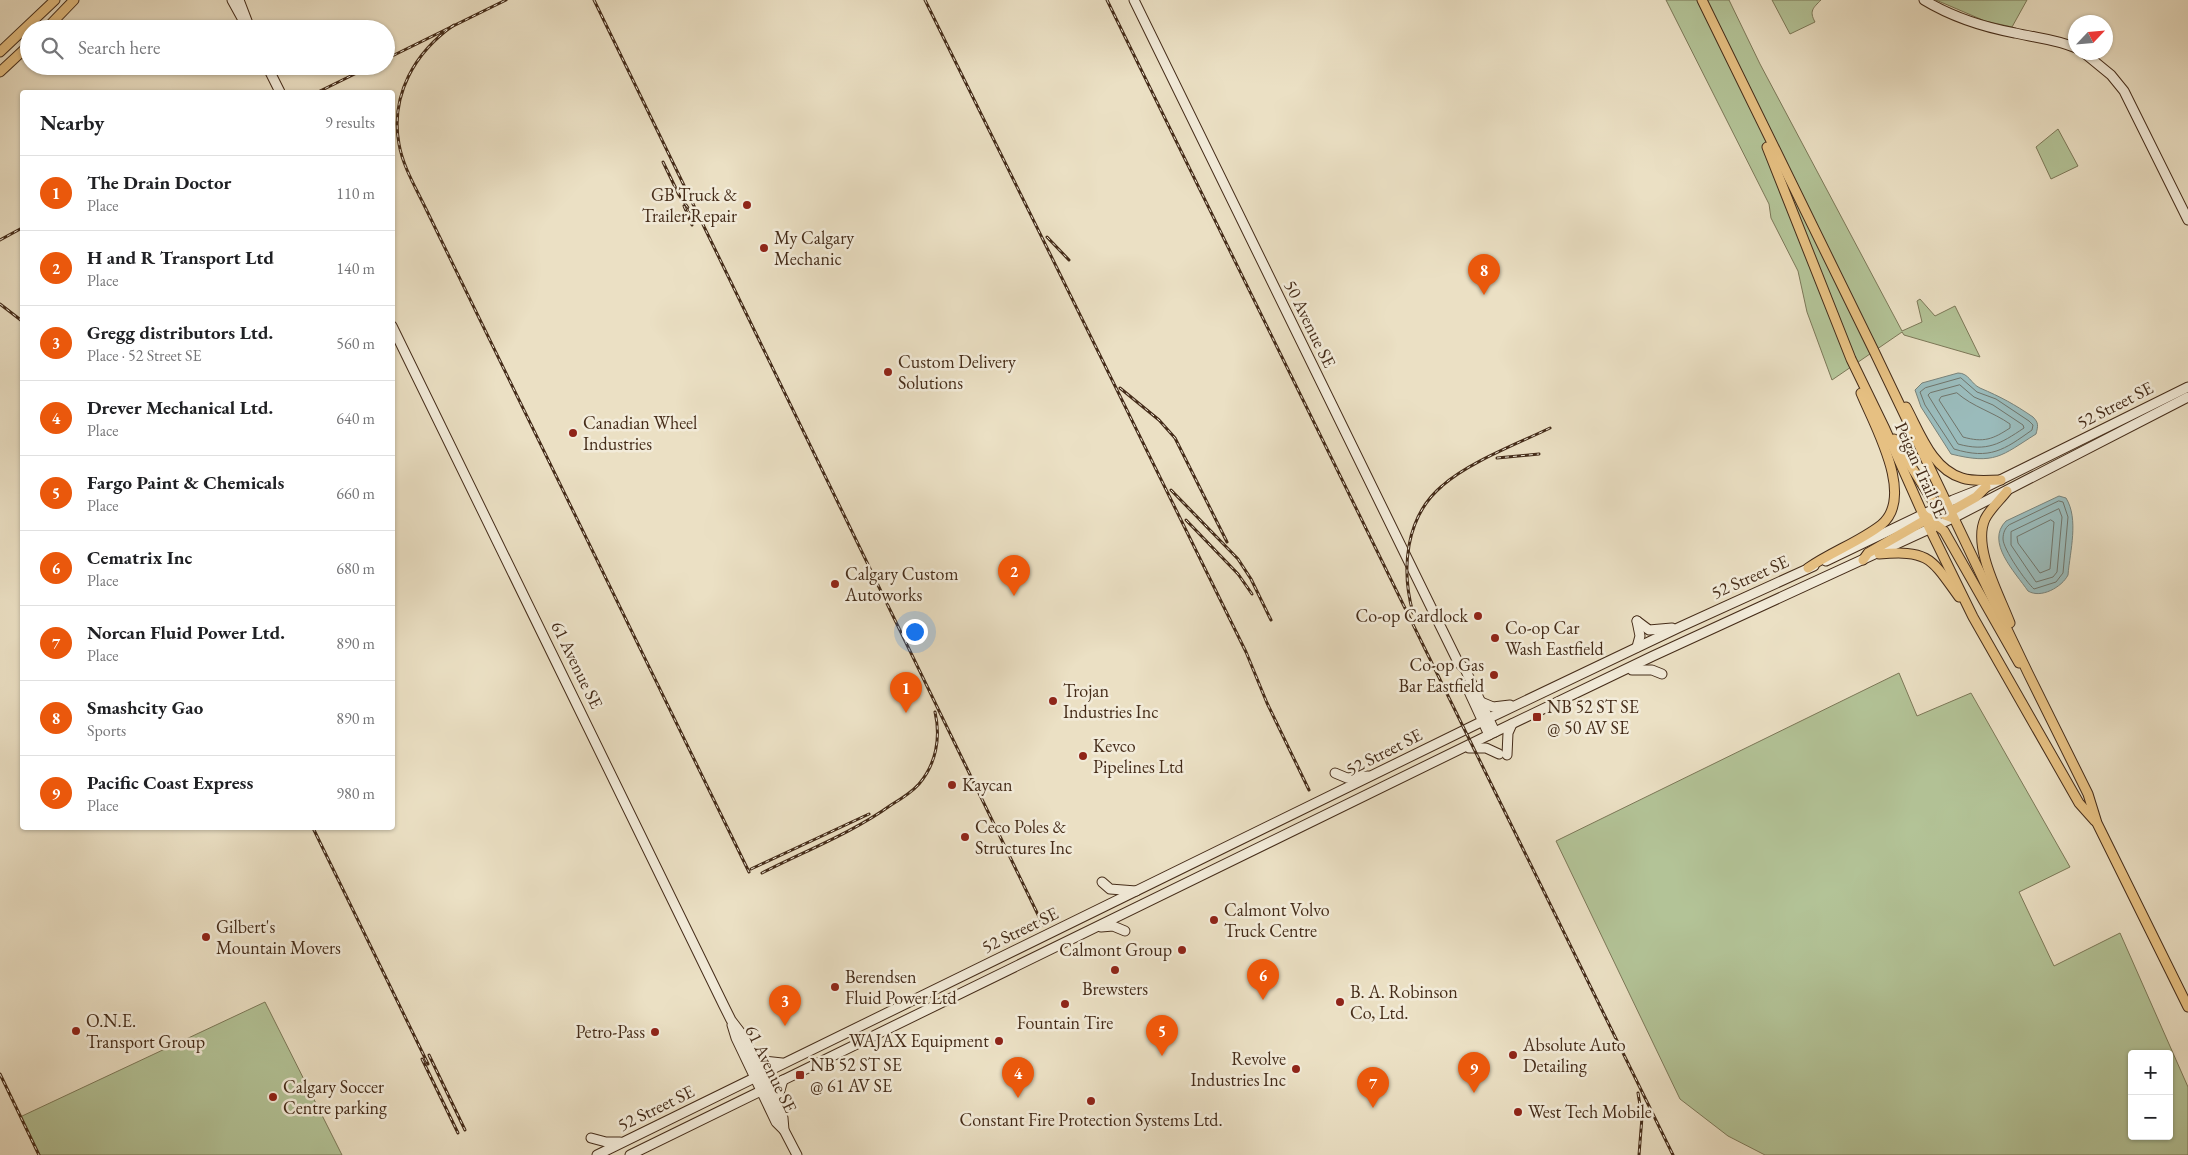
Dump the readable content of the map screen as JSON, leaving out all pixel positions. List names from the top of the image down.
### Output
{
  "streets": {
    "main road": [
      "50 Avenue SE",
      "52 Street SE",
      "Peigan Trail SE",
      "61 Avenue SE"
    ]
  },
  "crossings": [
    ["50 Avenue SE", "52 Street SE"],
    ["52 Street SE", "Peigan Trail SE"],
    ["52 Street SE", "61 Avenue SE"]
  ],
  "places": {
    "other": [
      "GB Truck & Trailer Repair",
      "My Calgary Mechanic",
      "Custom Delivery Solutions",
      "Canadian Wheel Industries",
      "Calgary Custom Autoworks",
      "Co-op Cardlock",
      "Co-op Car Wash Eastfield",
      "Co-op Gas Bar Eastfield",
      "Trojan Industries Inc",
      "Kevco Pipelines Ltd",
      "Kaycan",
      "Ceco Poles & Structures Inc",
      "Calmont Volvo Truck Centre",
      "Gilbert's Mountain Movers",
      "Calmont Group",
      "Brewsters",
      "Berendsen Fluid Power Ltd",
      "B. A. Robinson Co, Ltd.",
      "Fountain Tire",
      "O.N.E. Transport Group",
      "Petro-Pass",
      "WAJAX Equipment",
      "Absolute Auto Detailing",
      "Revolve Industries Inc",
      "Calgary Soccer Centre parking",
      "Constant Fire Protection Systems Ltd.",
      "West Tech Mobile"
    ],
    "transit": ["NB 52 ST SE @ 50 AV SE", "NB 52 ST SE @ 61 AV SE"]
  },
  "north": "top right",
  "page": {
    "search": "Search here",
    "heading": ["Nearby", "9 results"],
    "list": [
      {
        "mark": "1",
        "name": "The Drain Doctor",
        "note": "Place",
        "value": "110 m"
      },
      {
        "mark": "2",
        "name": "H and R Transport Ltd",
        "note": "Place",
        "value": "140 m"
      },
      {
        "mark": "3",
        "name": "Gregg distributors Ltd.",
        "note": "Place · 52 Street SE",
        "value": "560 m"
      },
      {
        "mark": "4",
        "name": "Drever Mechanical Ltd.",
        "note": "Place",
        "value": "640 m"
      },
      {
        "mark": "5",
        "name": "Fargo Paint & Chemicals",
        "note": "Place",
        "value": "660 m"
      },
      {
        "mark": "6",
        "name": "Cematrix Inc",
        "note": "Place",
        "value": "680 m"
      },
      {
        "mark": "7",
        "name": "Norcan Fluid Power Ltd.",
        "note": "Place",
        "value": "890 m"
      },
      {
        "mark": "8",
        "name": "Smashcity Gao",
        "note": "Sports",
        "value": "890 m"
      },
      {
        "mark": "9",
        "name": "Pacific Coast Express",
        "note": "Place",
        "value": "980 m"
      }
    ],
    "pins": [
      "8",
      "2",
      "1",
      "6",
      "3",
      "5",
      "9",
      "4",
      "7"
    ],
    "map_buttons": ["+", "−"]
  }
}
